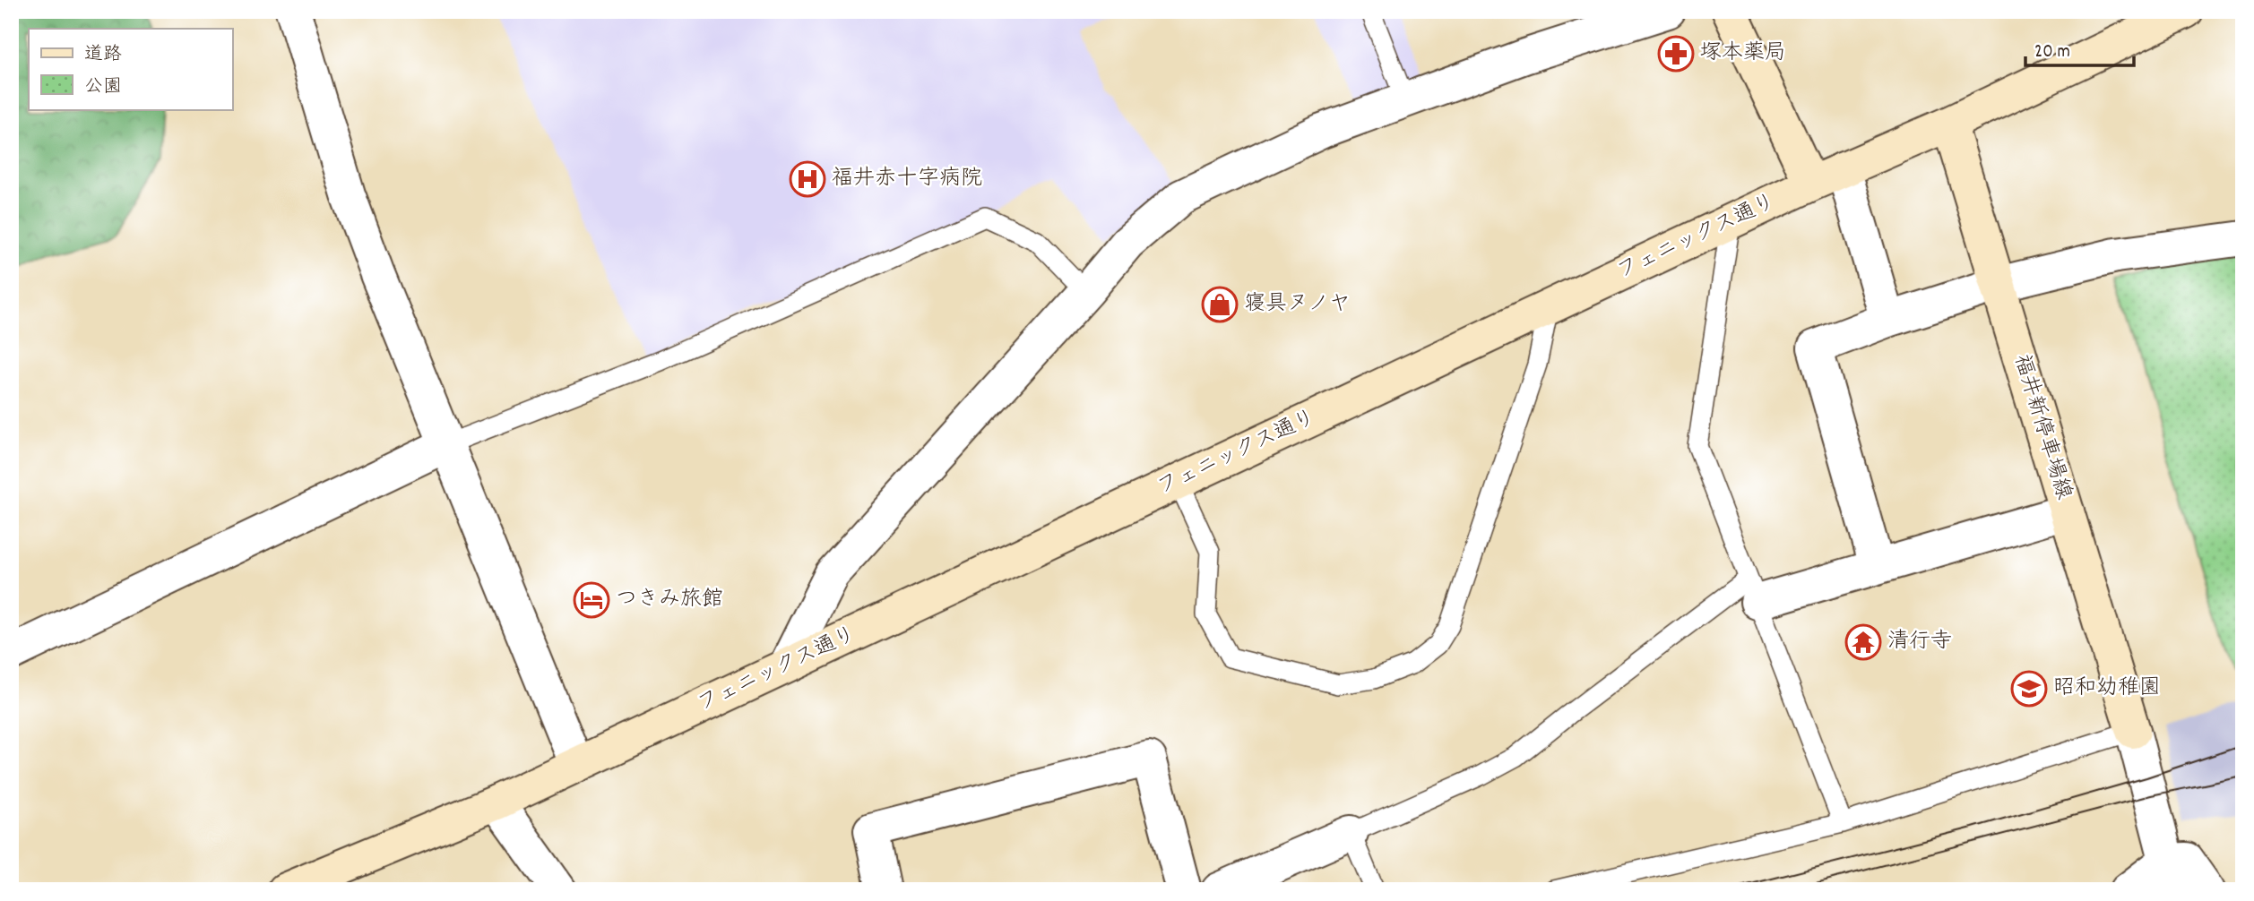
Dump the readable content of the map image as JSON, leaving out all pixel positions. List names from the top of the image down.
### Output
{
  "streets": {
    "main road": ["フェニックス通り", "福井新停車場線"]
  },
  "crossings": [
    ["フェニックス通り", "福井新停車場線"]
  ],
  "places": {
    "pharmacy": ["塚本薬局"],
    "hospital": ["福井赤十字病院"],
    "shop": ["寝具ヌノヤ"],
    "hotel": ["つきみ旅館"],
    "temple": ["清行寺"],
    "school or university": ["昭和幼稚園"]
  },
  "legend": ["道路", "公園"],
  "scale_bar": "20 m"
}
